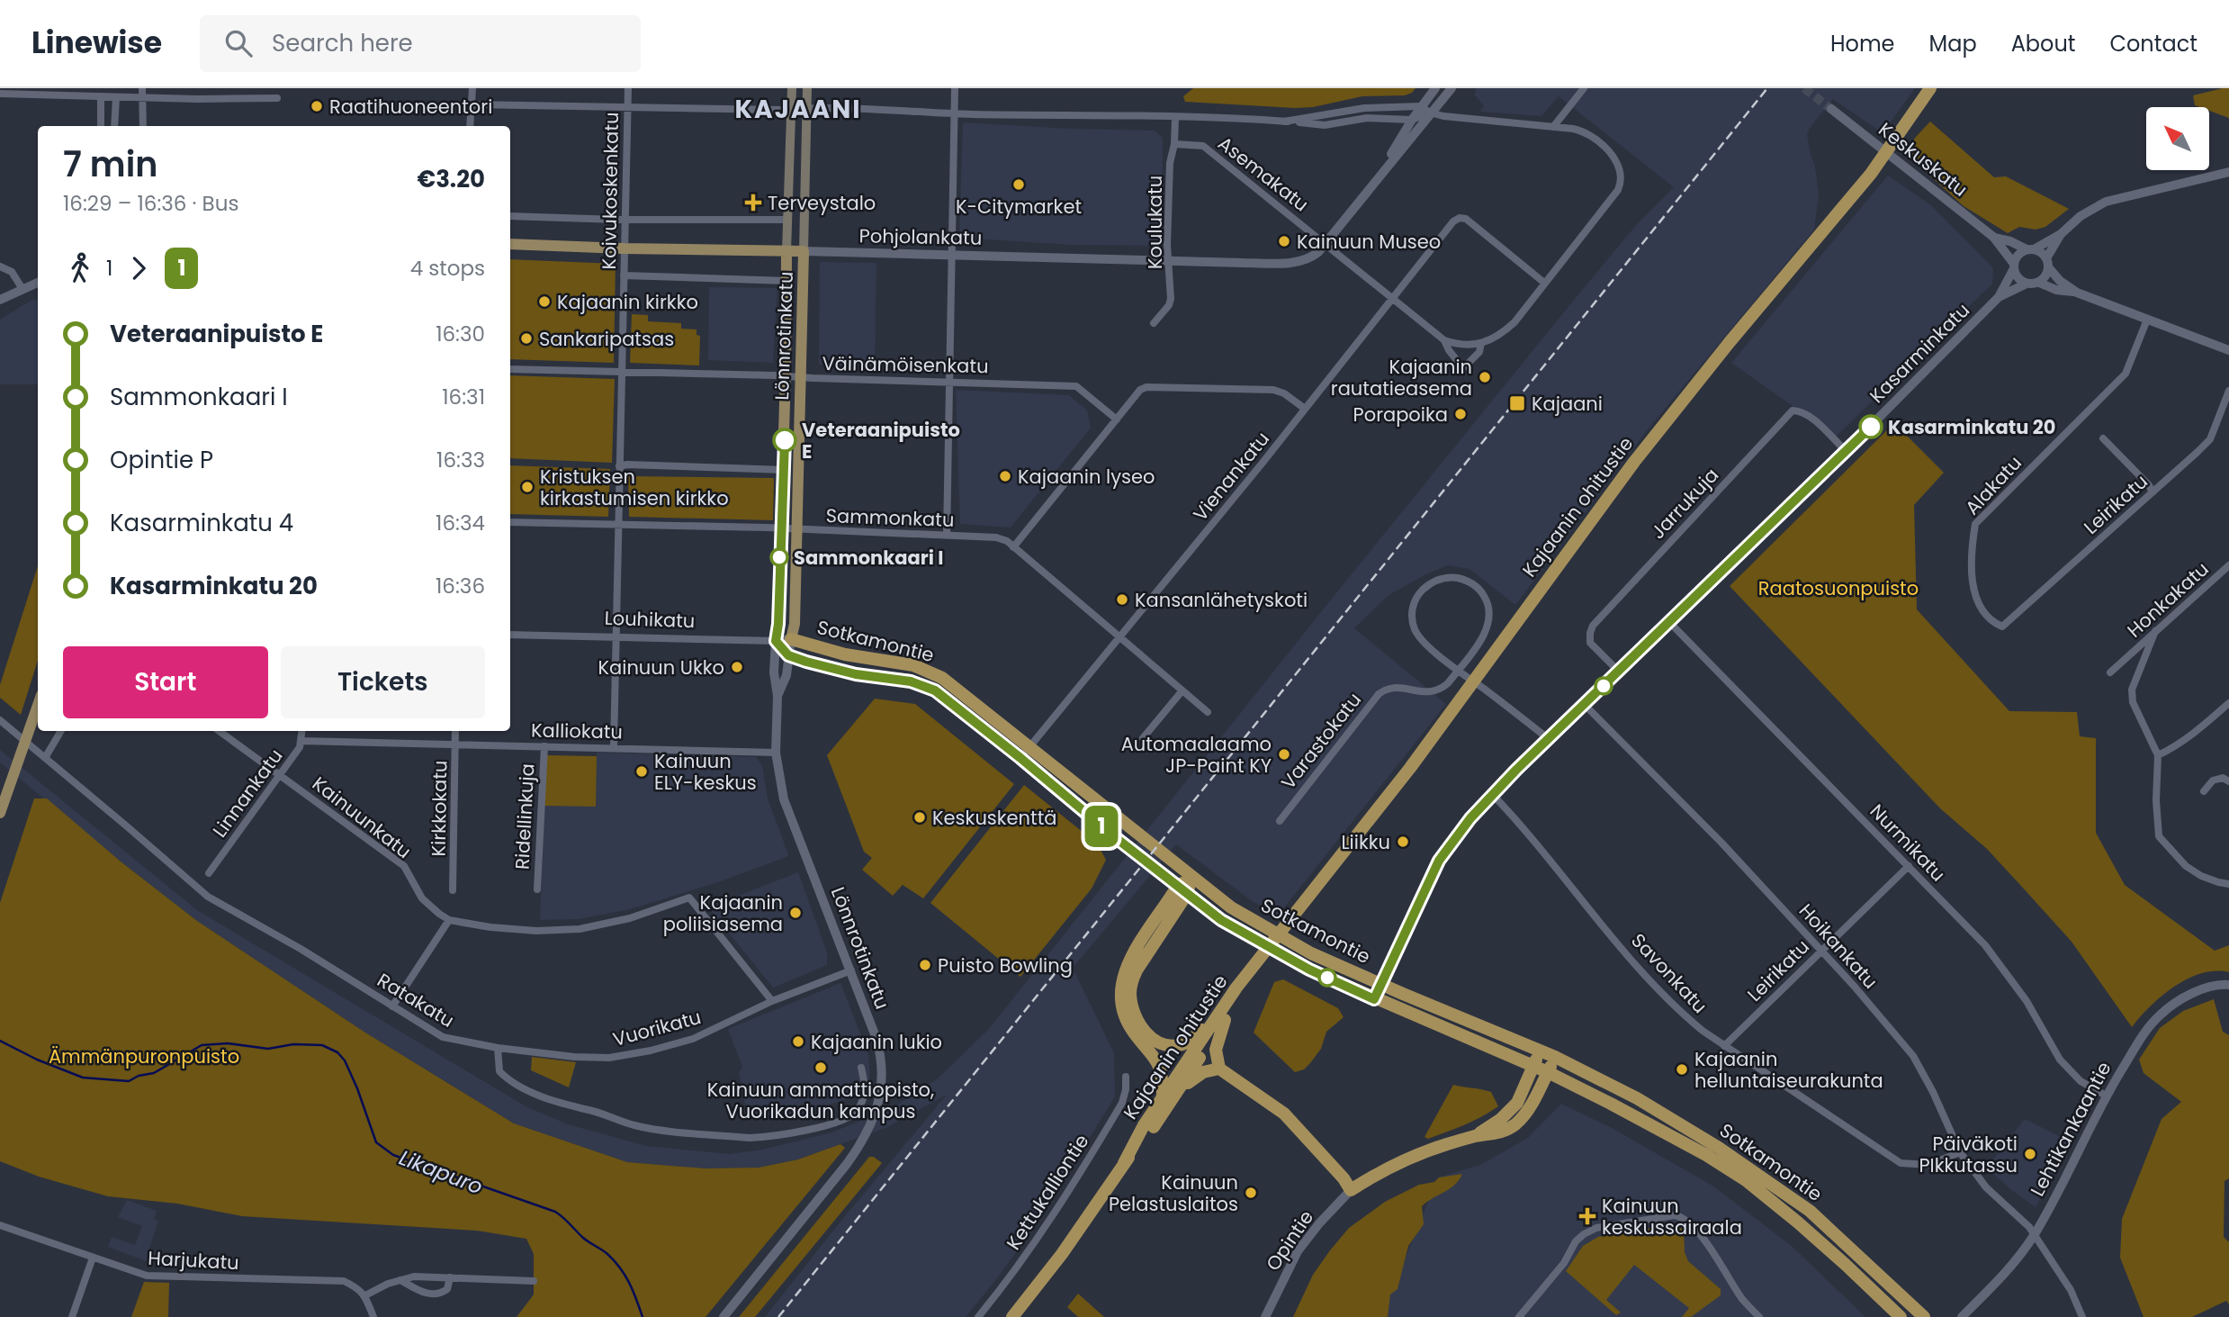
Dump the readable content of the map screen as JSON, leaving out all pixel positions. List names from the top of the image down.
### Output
{
  "streets": {
    "highway": ["Kajaanin ohitustie", "Sotkamontie"],
    "main road": ["Pohjolankatu", "Lönnrotinkatu"],
    "street": [
      "Keskuskatu",
      "Asemakatu",
      "Koivukoskenkatu",
      "Koulukatu",
      "Kasarminkatu",
      "Väinämöisenkatu",
      "Vienankatu",
      "Alakatu",
      "Jarrukuja",
      "Leirikatu",
      "Sammonkatu",
      "Honkakatu",
      "Louhikatu",
      "Kalliokatu",
      "Varastokatu",
      "Linnankatu",
      "Kirkkokatu",
      "Ridellinkuja",
      "Kainuunkatu",
      "Nurmikatu",
      "Hoikankatu",
      "Savonkatu",
      "Ratakatu",
      "Vuorikatu",
      "Lehtikankaantie",
      "Kettukalliontie",
      "Opintie",
      "Harjukatu"
    ]
  },
  "crossings": [
    ["Keskuskatu", "Kasarminkatu"],
    ["Asemakatu", "Koulukatu"],
    ["Asemakatu", "Pohjolankatu"],
    ["Asemakatu", "Vienankatu"],
    ["Koivukoskenkatu", "Pohjolankatu"],
    ["Koivukoskenkatu", "Väinämöisenkatu"],
    ["Koivukoskenkatu", "Sammonkatu"],
    ["Koivukoskenkatu", "Louhikatu"],
    ["Koivukoskenkatu", "Kalliokatu"],
    ["Koulukatu", "Pohjolankatu"],
    ["Pohjolankatu", "Lönnrotinkatu"],
    ["Lönnrotinkatu", "Väinämöisenkatu"],
    ["Lönnrotinkatu", "Sammonkatu"],
    ["Lönnrotinkatu", "Louhikatu"],
    ["Lönnrotinkatu", "Sotkamontie"],
    ["Lönnrotinkatu", "Kalliokatu"],
    ["Lönnrotinkatu", "Vuorikatu"],
    ["Kasarminkatu", "Jarrukuja"],
    ["Kasarminkatu", "Sotkamontie"],
    ["Kasarminkatu", "Varastokatu"],
    ["Kasarminkatu", "Nurmikatu"],
    ["Kasarminkatu", "Hoikankatu"],
    ["Kasarminkatu", "Savonkatu"],
    ["Vienankatu", "Sammonkatu"],
    ["Vienankatu", "Sotkamontie"],
    ["Alakatu", "Leirikatu"],
    ["Leirikatu", "Nurmikatu"],
    ["Leirikatu", "Hoikankatu"],
    ["Leirikatu", "Savonkatu"],
    ["Louhikatu", "Sotkamontie"],
    ["Kalliokatu", "Linnankatu"],
    ["Kalliokatu", "Kirkkokatu"],
    ["Kalliokatu", "Ridellinkuja"],
    ["Linnankatu", "Kainuunkatu"],
    ["Kainuunkatu", "Vuorikatu"],
    ["Nurmikatu", "Lehtikankaantie"],
    ["Hoikankatu", "Savonkatu"],
    ["Hoikankatu", "Lehtikankaantie"],
    ["Ratakatu", "Vuorikatu"]
  ],
  "districts": ["KAJAANI"],
  "water": ["Likapuro"],
  "parks": ["Raatosuonpuisto", "Ämmänpuronpuisto"],
  "places": {
    "other": [
      "Raatihuoneentori",
      "K-Citymarket",
      "Kainuun Museo",
      "Kajaanin kirkko",
      "Sankaripatsas",
      "Kajaanin rautatieasema",
      "Porapoika",
      "Kasarminkatu 20",
      "Veteraanipuisto E",
      "Kajaanin lyseo",
      "Kristuksen kirkastumisen kirkko",
      "Sammonkaari I",
      "Kansanlähetyskoti",
      "Kainuun Ukko",
      "Automaalaamo JP-Paint KY",
      "Kainuun ELY-keskus",
      "Keskuskenttä",
      "Liikku",
      "Kajaanin poliisiasema",
      "Puisto Bowling",
      "Kajaanin lukio",
      "Kainuun ammattiopisto, Vuorikadun kampus",
      "Kajaanin helluntaiseurakunta",
      "Päiväkoti PIkkutassu",
      "Kainuun Pelastuslaitos"
    ],
    "health": ["Terveystalo", "Kainuun keskussairaala"],
    "transit": ["Kajaani"]
  },
  "lines": ["bus line 1"],
  "north": "top left",
  "page": {
    "header": "Linewise",
    "search": "Search here",
    "nav": [
      "Home",
      "Map",
      "About",
      "Contact"
    ],
    "on_map": "1",
    "heading": ["7 min", "16:29 – 16:36 · Bus", "€3.20"],
    "legs": ["1", "1", "4 stops"],
    "list": [
      {
        "name": "Veteraanipuisto E",
        "value": "16:30"
      },
      {
        "name": "Sammonkaari I",
        "value": "16:31"
      },
      {
        "name": "Opintie P",
        "value": "16:33"
      },
      {
        "name": "Kasarminkatu 4",
        "value": "16:34"
      },
      {
        "name": "Kasarminkatu 20",
        "value": "16:36"
      }
    ],
    "buttons": ["Start", "Tickets"]
  }
}
